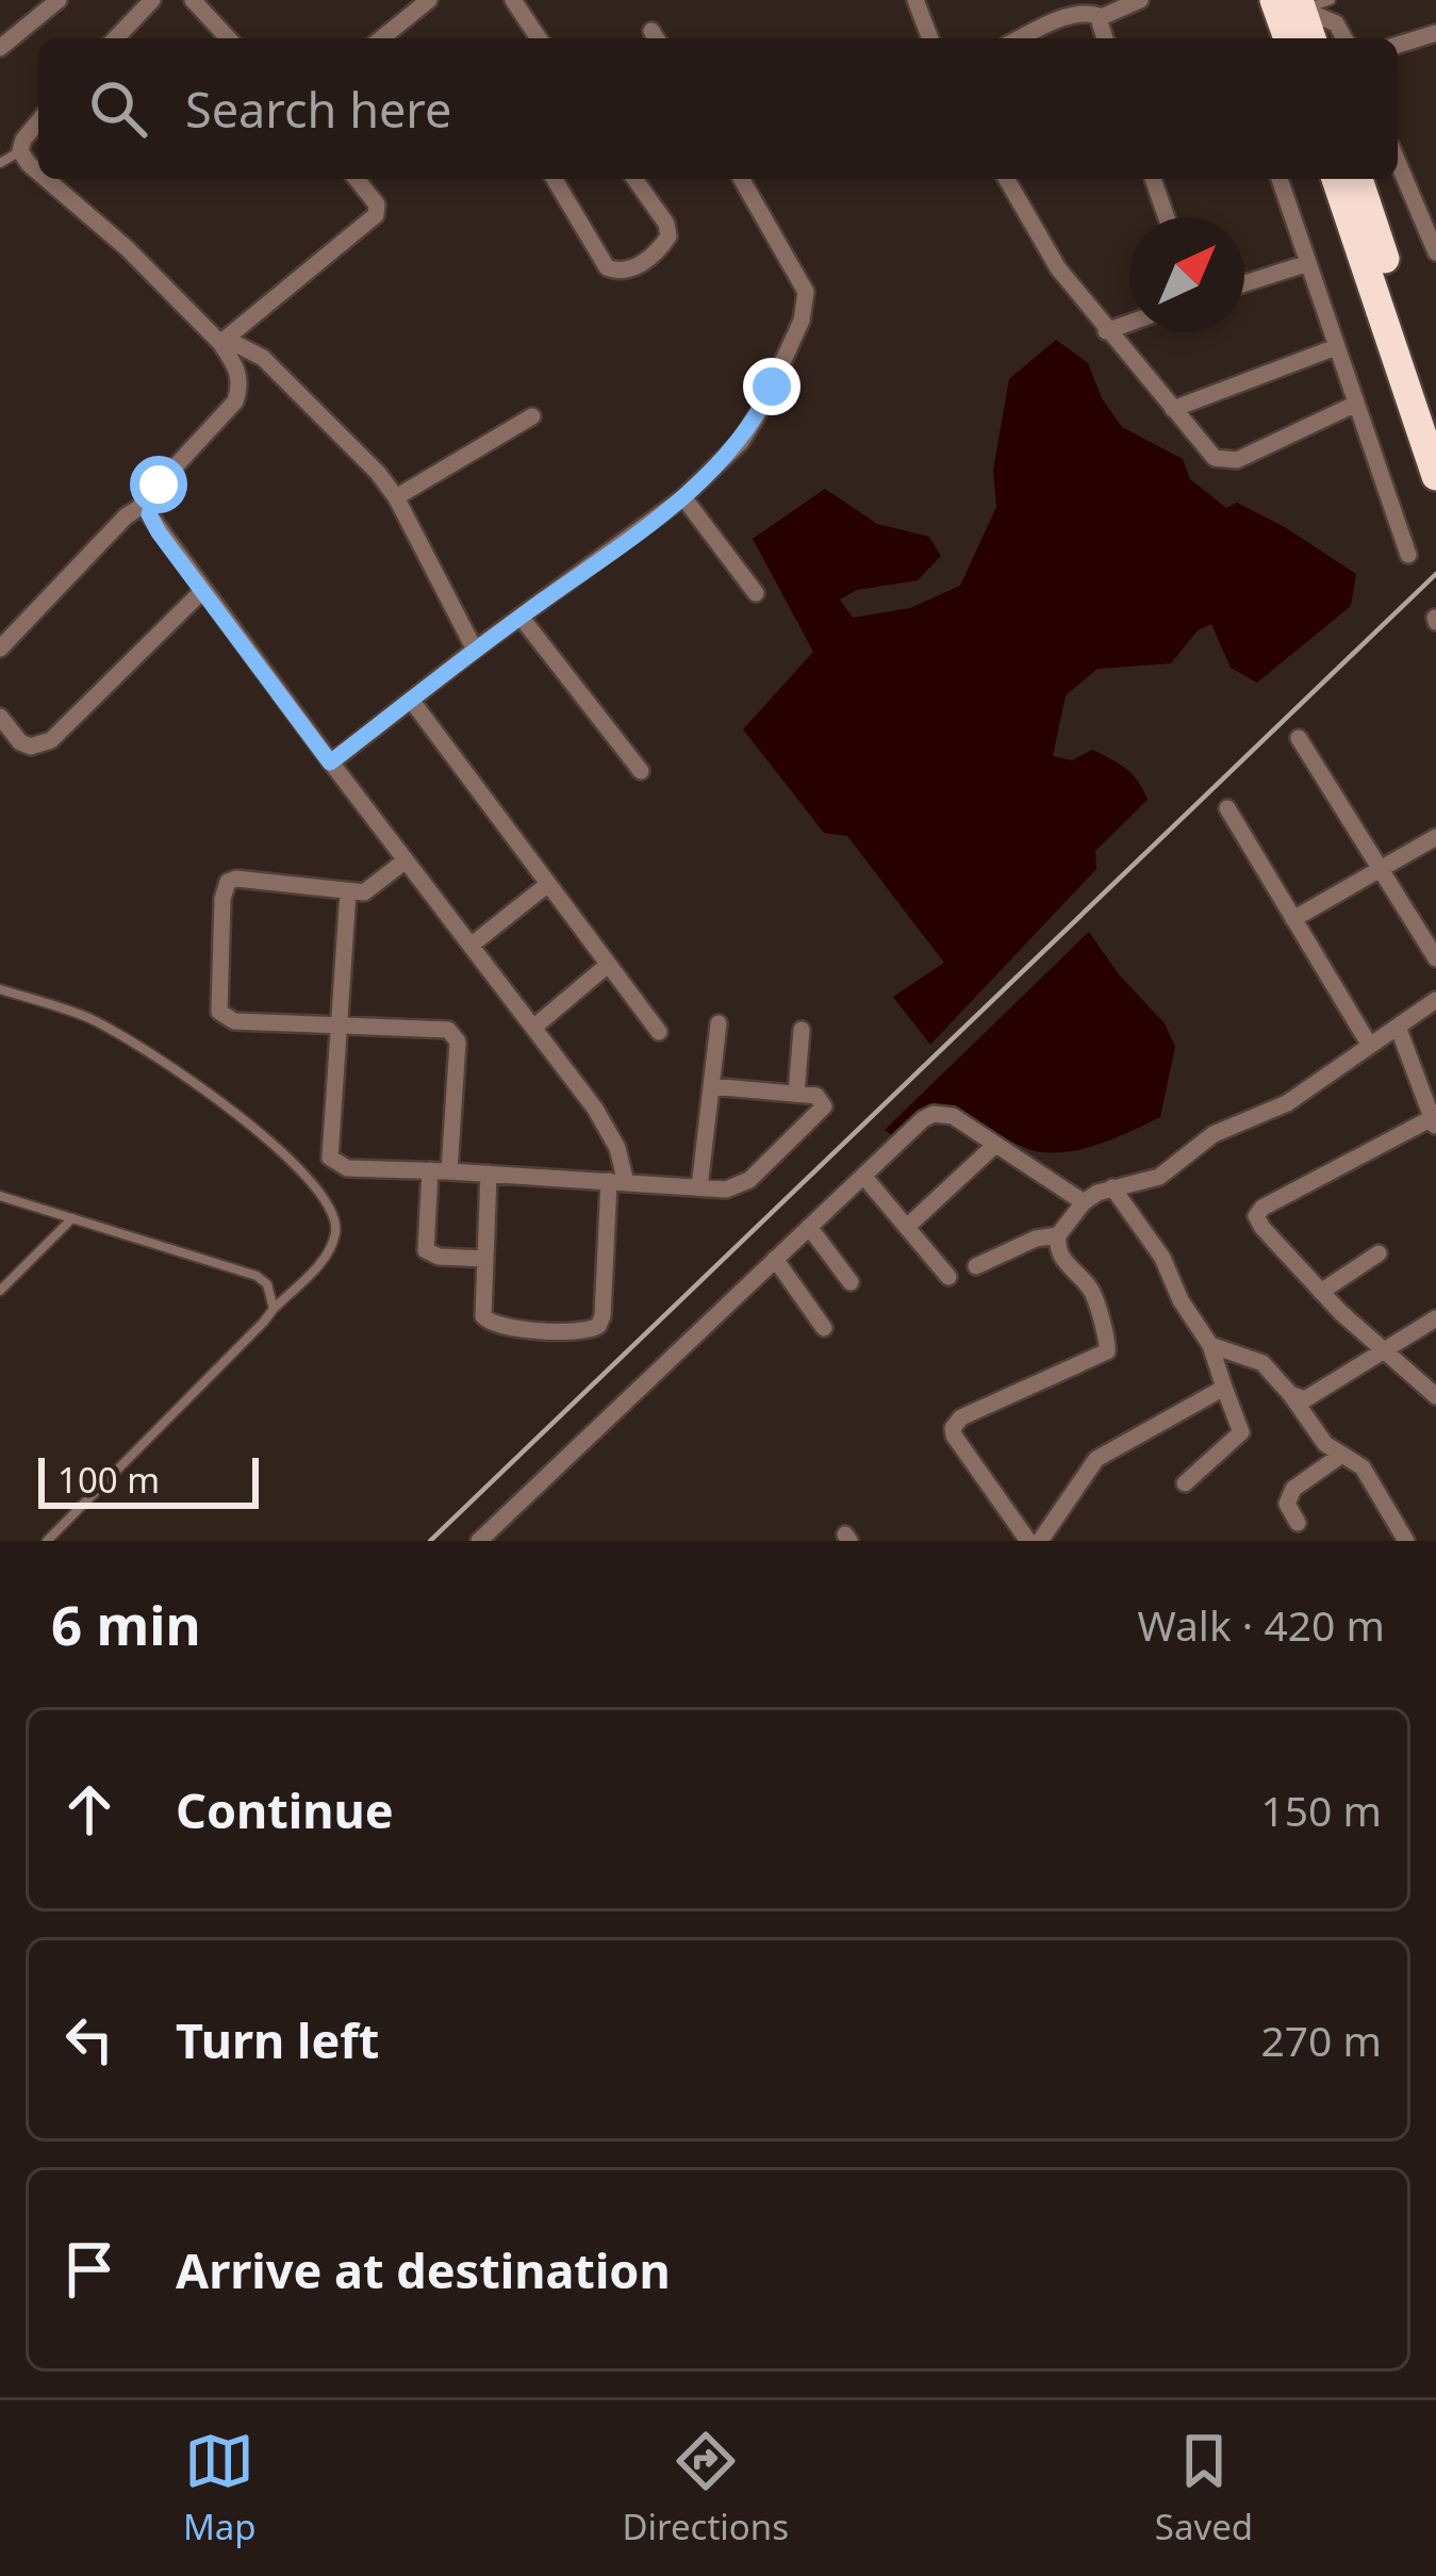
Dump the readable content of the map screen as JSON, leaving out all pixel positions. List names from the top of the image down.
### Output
{
  "scale_bar": "100 m",
  "north": "top right",
  "page": {
    "search": "Search here",
    "scale": "100 m",
    "heading": ["6 min", "Walk · 420 m"],
    "list": [
      ["Continue", "150 m"],
      ["Turn left", "270 m"],
      "Arrive at destination"
    ],
    "nav": ["Map", "Directions", "Saved"]
  }
}
